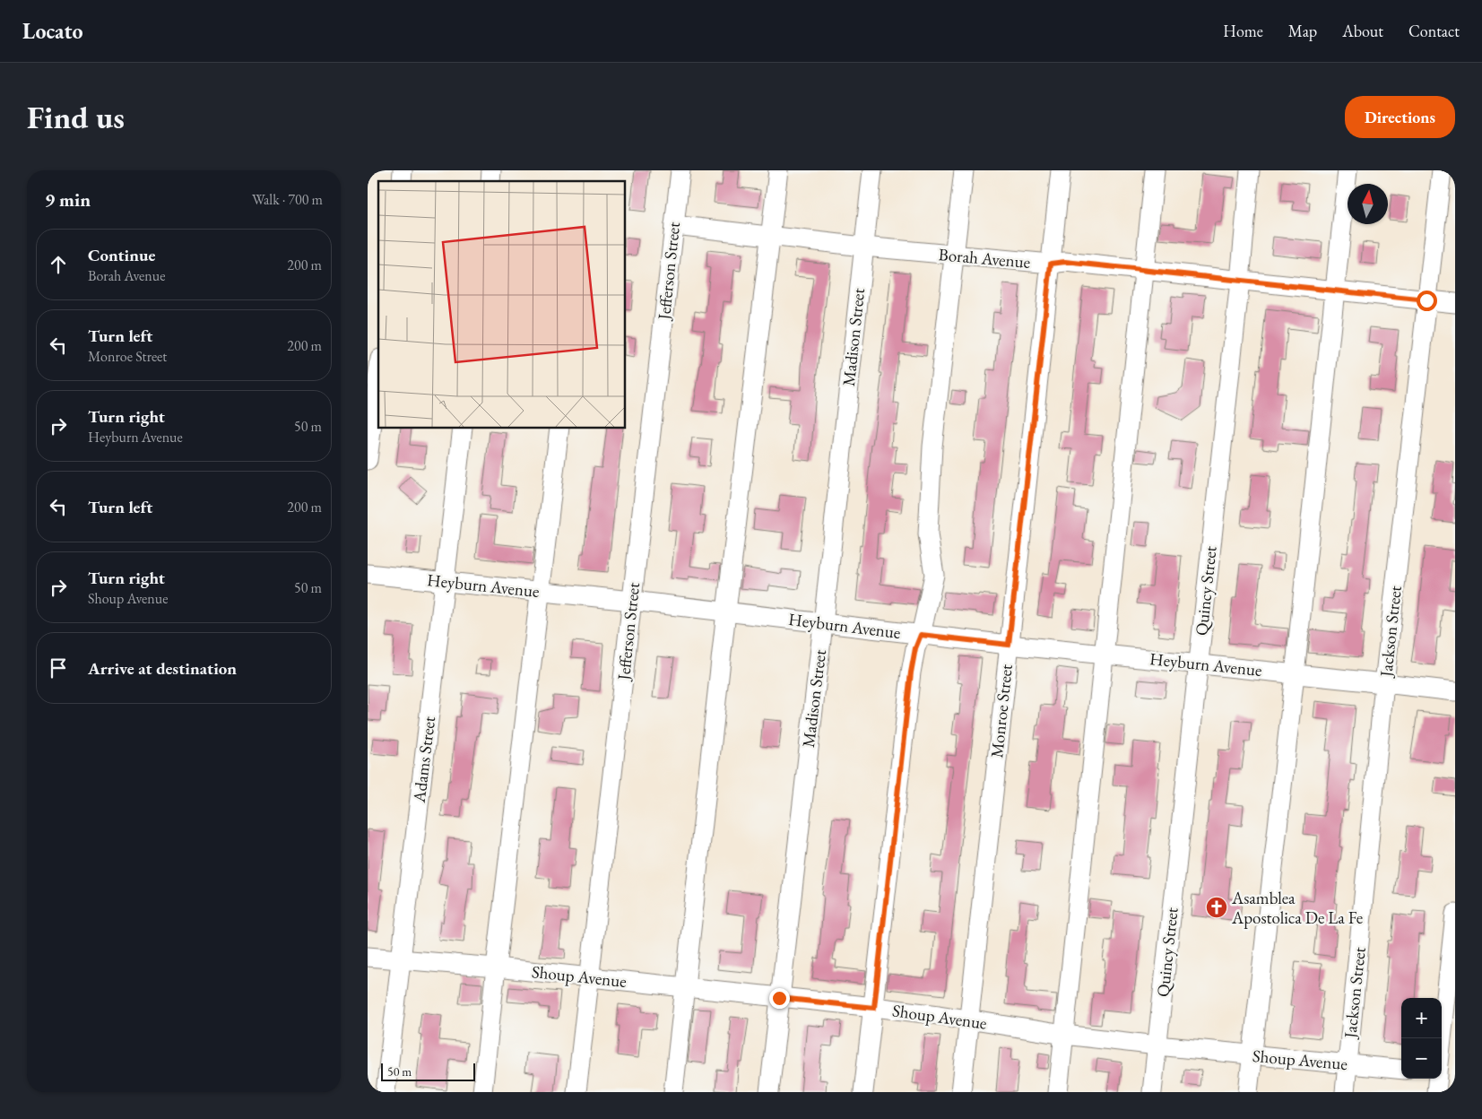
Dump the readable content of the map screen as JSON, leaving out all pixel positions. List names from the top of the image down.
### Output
{
  "streets": {
    "street": [
      "Borah Avenue",
      "Jefferson Street",
      "Madison Street",
      "Heyburn Avenue",
      "Quincy Street",
      "Jackson Street",
      "Monroe Street",
      "Adams Street",
      "Shoup Avenue"
    ]
  },
  "crossings": [
    ["Borah Avenue", "Jefferson Street"],
    ["Borah Avenue", "Madison Street"],
    ["Borah Avenue", "Quincy Street"],
    ["Borah Avenue", "Jackson Street"],
    ["Borah Avenue", "Monroe Street"],
    ["Jefferson Street", "Heyburn Avenue"],
    ["Jefferson Street", "Shoup Avenue"],
    ["Madison Street", "Heyburn Avenue"],
    ["Madison Street", "Shoup Avenue"],
    ["Heyburn Avenue", "Quincy Street"],
    ["Heyburn Avenue", "Jackson Street"],
    ["Heyburn Avenue", "Monroe Street"],
    ["Heyburn Avenue", "Adams Street"],
    ["Quincy Street", "Shoup Avenue"],
    ["Jackson Street", "Shoup Avenue"],
    ["Monroe Street", "Shoup Avenue"],
    ["Adams Street", "Shoup Avenue"]
  ],
  "places": {
    "church": ["Asamblea Apostolica De La Fe"]
  },
  "scale_bar": "50 m",
  "north": "top",
  "page": {
    "header": "Locato",
    "nav": [
      "Home",
      "Map",
      "About",
      "Contact"
    ],
    "buttons": "Directions",
    "title": "Find us",
    "heading": ["9 min", "Walk · 700 m"],
    "list": [
      ["Continue", "Borah Avenue", "200 m"],
      ["Turn left", "Monroe Street", "200 m"],
      ["Turn right", "Heyburn Avenue", "50 m"],
      ["Turn left", "200 m"],
      ["Turn right", "Shoup Avenue", "50 m"],
      "Arrive at destination"
    ],
    "map_buttons": ["+", "−"],
    "scale": "50 m"
  }
}
